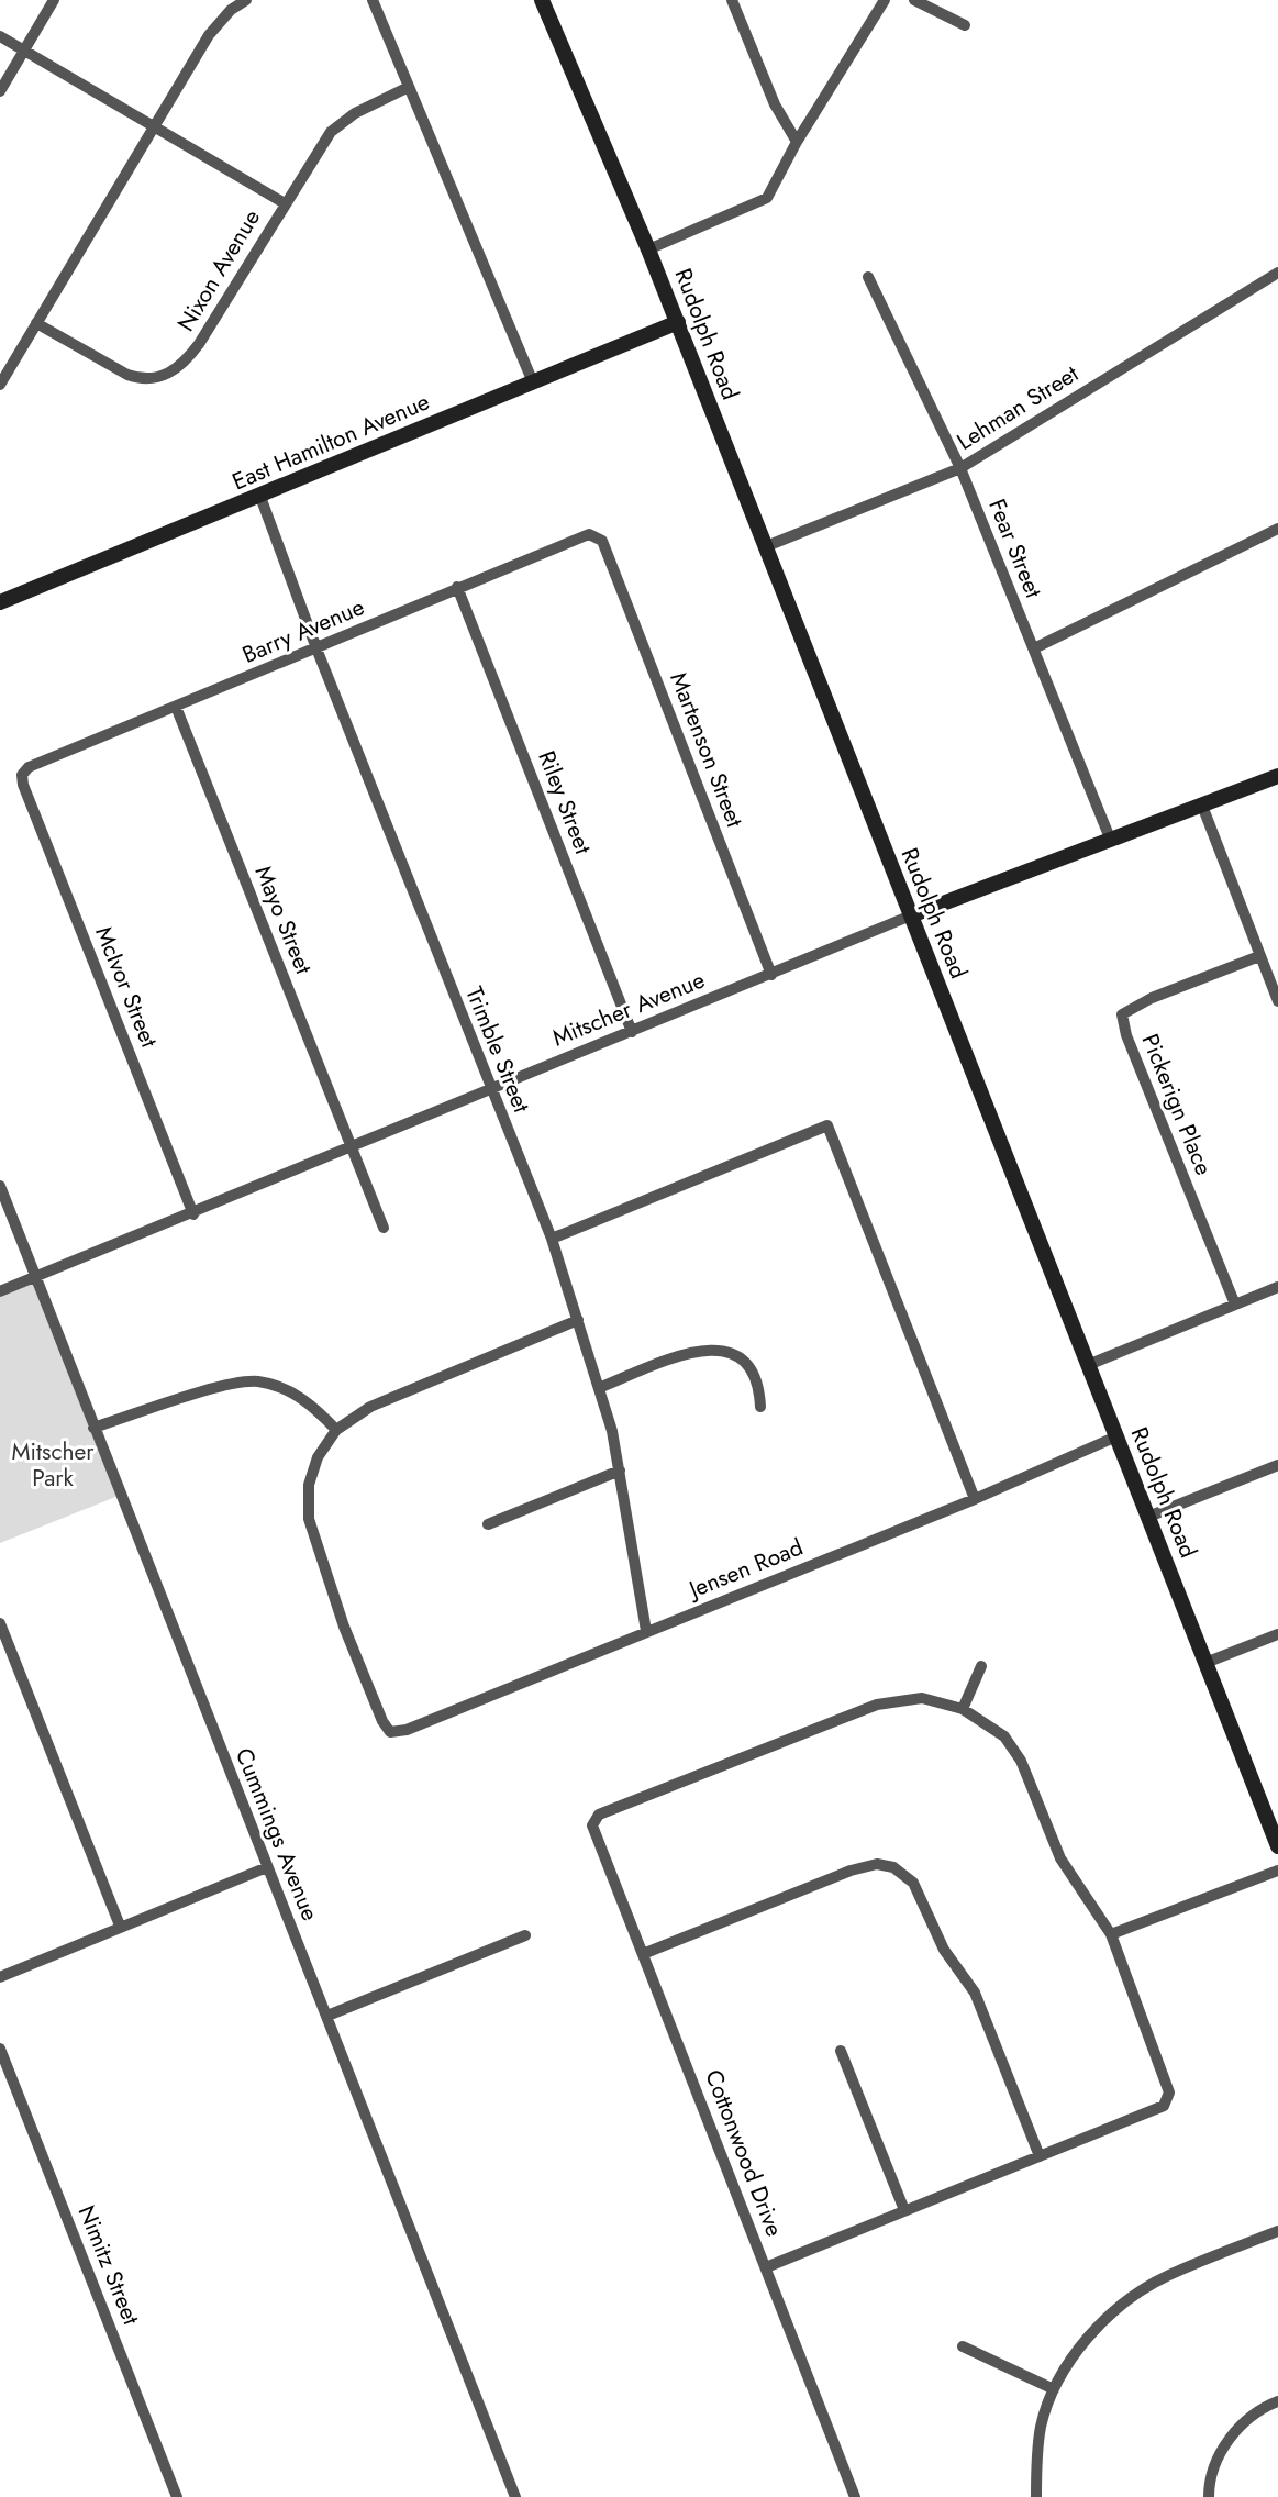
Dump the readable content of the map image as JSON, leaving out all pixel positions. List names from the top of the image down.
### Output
{
  "streets": {
    "street": [
      "Nixon Avenue",
      "Rudolph Road",
      "Lehman Street",
      "East Hamilton Avenue",
      "Fear Street",
      "Barry Avenue",
      "Martenson Street",
      "Riley Street",
      "Mayo Street",
      "McIvor Street",
      "Mitscher Avenue",
      "Trimble Street",
      "Pickerign Place",
      "Jensen Road",
      "Cummings Avenue",
      "Cottonwood Drive",
      "Nimitz Street"
    ]
  },
  "crossings": [
    ["Rudolph Road", "Lehman Street"],
    ["Rudolph Road", "East Hamilton Avenue"],
    ["Rudolph Road", "Mitscher Avenue"],
    ["Rudolph Road", "Jensen Road"],
    ["Lehman Street", "Fear Street"],
    ["East Hamilton Avenue", "Trimble Street"],
    ["Fear Street", "Mitscher Avenue"],
    ["Barry Avenue", "Martenson Street"],
    ["Barry Avenue", "Riley Street"],
    ["Barry Avenue", "Mayo Street"],
    ["Barry Avenue", "McIvor Street"],
    ["Barry Avenue", "Trimble Street"],
    ["Martenson Street", "Mitscher Avenue"],
    ["Riley Street", "Mitscher Avenue"],
    ["Mayo Street", "Mitscher Avenue"],
    ["McIvor Street", "Mitscher Avenue"],
    ["Mitscher Avenue", "Trimble Street"],
    ["Mitscher Avenue", "Cummings Avenue"],
    ["Trimble Street", "Jensen Road"]
  ],
  "parks": ["Mitscher Park"]
}
